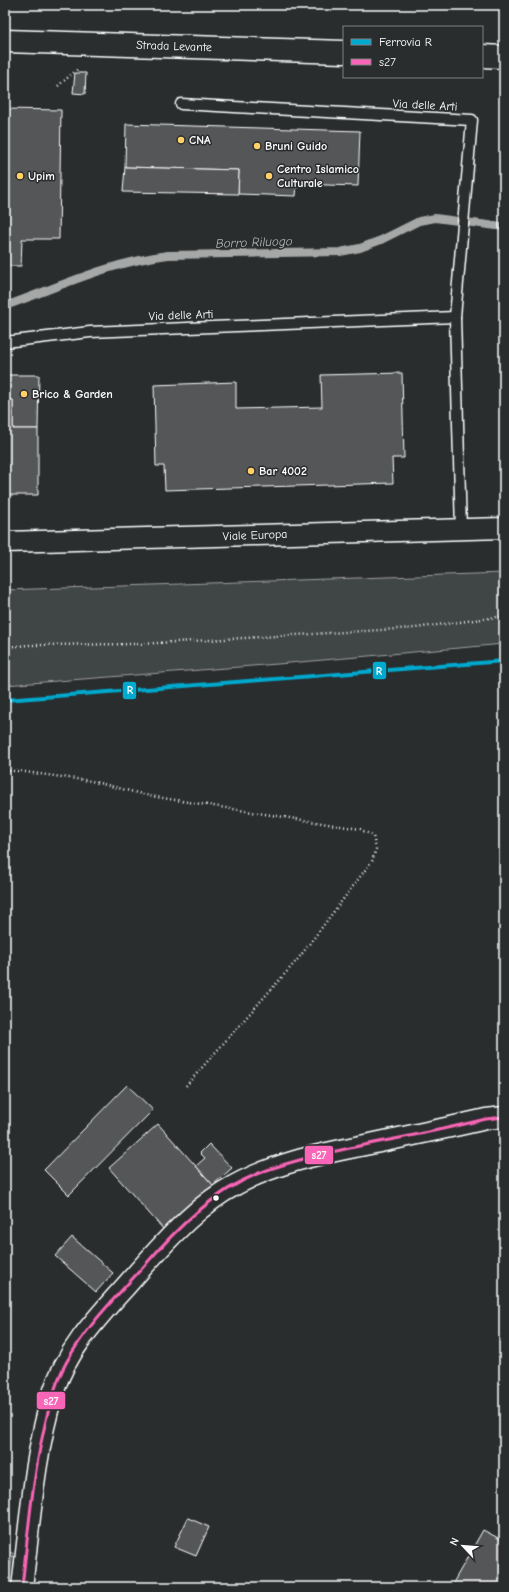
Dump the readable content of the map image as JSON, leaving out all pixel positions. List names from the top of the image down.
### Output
{
  "streets": {
    "main road": ["Strada Levante"],
    "street": ["Viale Europa"],
    "lane": ["Via delle Arti"]
  },
  "crossings": [
    ["Via delle Arti", "Viale Europa"]
  ],
  "water": ["Borro Riluogo"],
  "places": [
    "CNA",
    "Bruni Guido",
    "Upim",
    "Centro Islamico Culturale",
    "Brico & Garden",
    "Bar 4002"
  ],
  "lines": ["rail line R", "transit line s27"],
  "legend": ["Ferrovia R", "s27"],
  "north": "top left"
}
